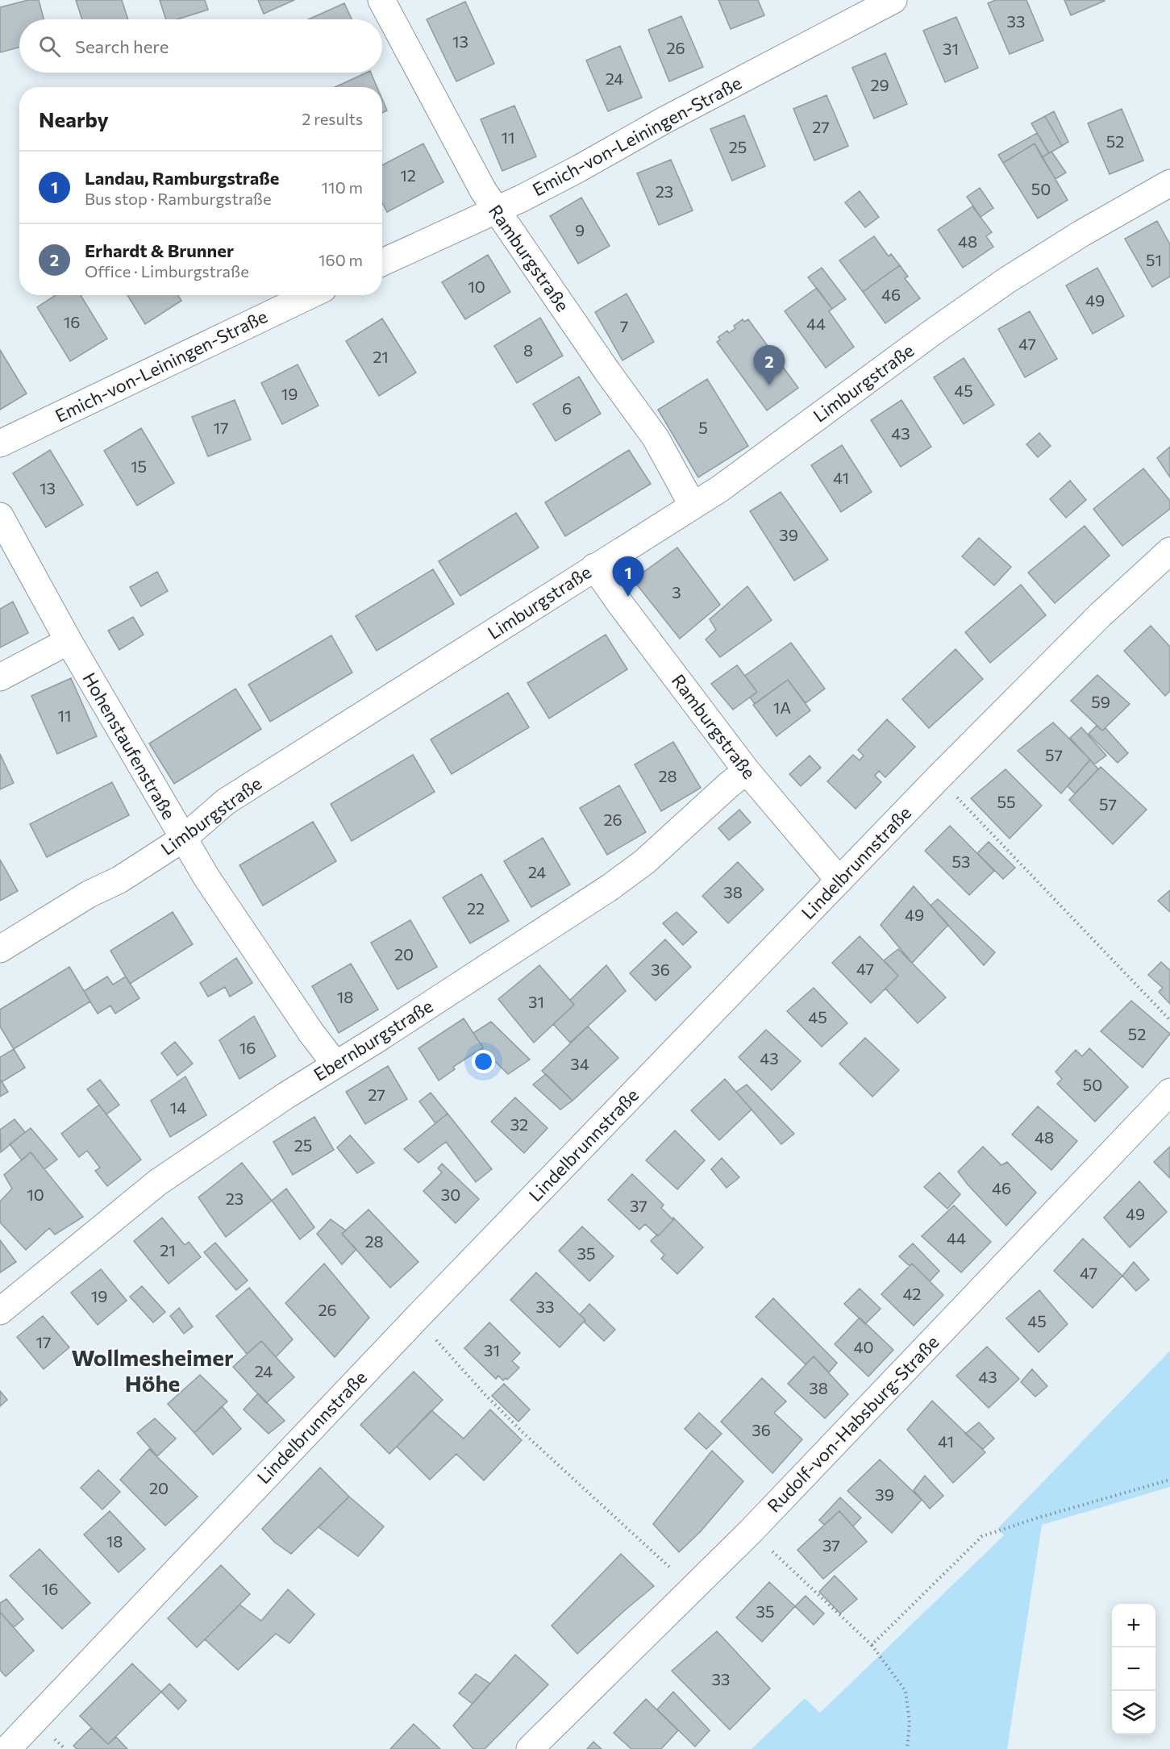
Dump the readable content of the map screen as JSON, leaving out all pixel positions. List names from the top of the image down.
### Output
{
  "streets": {
    "street": [
      "Emich-von-Leiningen-Straße",
      "Ramburgstraße",
      "Limburgstraße",
      "Hohenstaufenstraße",
      "Lindelbrunnstraße",
      "Ebernburgstraße",
      "Rudolf-von-Habsburg-Straße"
    ]
  },
  "crossings": [
    ["Emich-von-Leiningen-Straße", "Ramburgstraße"],
    ["Ramburgstraße", "Limburgstraße"],
    ["Ramburgstraße", "Lindelbrunnstraße"],
    ["Ramburgstraße", "Ebernburgstraße"],
    ["Limburgstraße", "Hohenstaufenstraße"],
    ["Hohenstaufenstraße", "Ebernburgstraße"]
  ],
  "districts": ["Wollmesheimer Höhe"],
  "house_numbers": [
    "33",
    "13",
    "26",
    "31",
    "24",
    "29",
    "27",
    "11",
    "52",
    "25",
    "12",
    "50",
    "23",
    "9",
    "48",
    "51",
    "10",
    "46",
    "49",
    "16",
    "44",
    "7",
    "47",
    "8",
    "21",
    "45",
    "19",
    "6",
    "17",
    "5",
    "43",
    "15",
    "41",
    "13",
    "39",
    "3",
    "59",
    "1A",
    "11",
    "57",
    "28",
    "55",
    "57",
    "26",
    "53",
    "24",
    "38",
    "22",
    "49",
    "20",
    "47",
    "36",
    "18",
    "31",
    "45",
    "52",
    "16",
    "43",
    "34",
    "50",
    "27",
    "14",
    "32",
    "48",
    "25",
    "46",
    "10",
    "30",
    "23",
    "37",
    "49",
    "44",
    "28",
    "21",
    "35",
    "47",
    "42",
    "19",
    "33",
    "26",
    "45",
    "17",
    "40",
    "31",
    "24",
    "43",
    "38",
    "36",
    "41",
    "20",
    "39",
    "18",
    "37",
    "16",
    "35",
    "33"
  ],
  "page": {
    "search": "Search here",
    "heading": ["Nearby", "2 results"],
    "list": [
      {
        "mark": "1",
        "name": "Landau, Ramburgstraße",
        "note": "Bus stop · Ramburgstraße",
        "value": "110 m"
      },
      {
        "mark": "2",
        "name": "Erhardt & Brunner",
        "note": "Office · Limburgstraße",
        "value": "160 m"
      }
    ],
    "pins": ["2", "1"],
    "map_buttons": ["+", "−"]
  }
}
